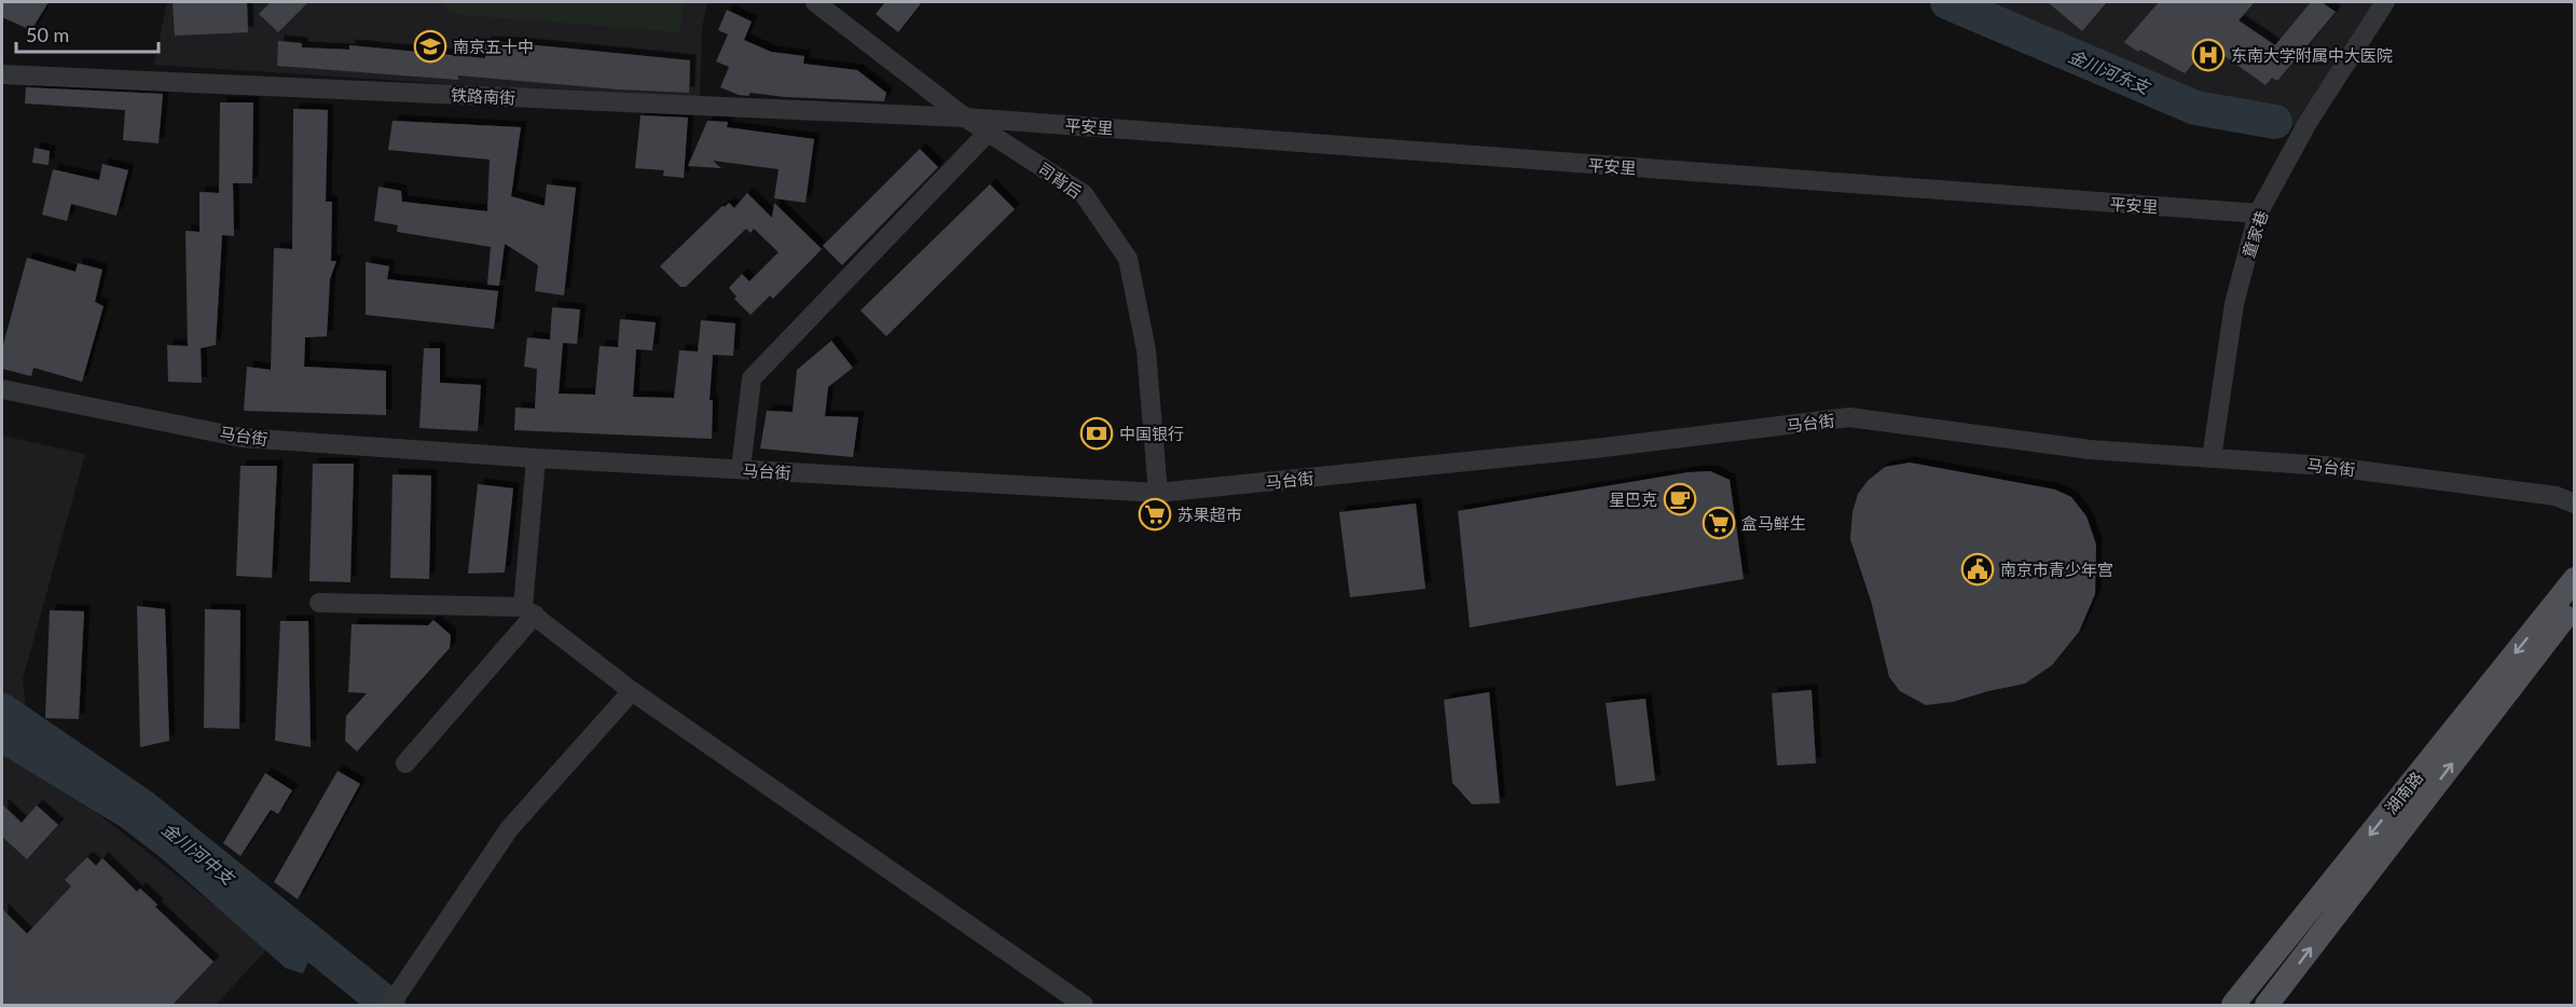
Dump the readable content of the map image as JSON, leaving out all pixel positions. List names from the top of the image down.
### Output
{
  "streets": {
    "main road": ["湖南路"],
    "street": [
      "铁路南街",
      "平安里",
      "司背后",
      "童家巷",
      "马台街"
    ]
  },
  "crossings": [
    ["铁路南街", "平安里"],
    ["铁路南街", "司背后"],
    ["平安里", "司背后"],
    ["平安里", "童家巷"],
    ["司背后", "马台街"],
    ["童家巷", "马台街"]
  ],
  "water": ["金川河东支", "金川河中支"],
  "places": {
    "school or university": ["南京五十中"],
    "hospital": ["东南大学附属中大医院"],
    "bank": ["中国银行"],
    "cafe": ["星巴克"],
    "supermarket": ["苏果超市", "盒马鲜生"],
    "public building": ["南京市青少年宫"]
  },
  "scale_bar": "50 m"
}
